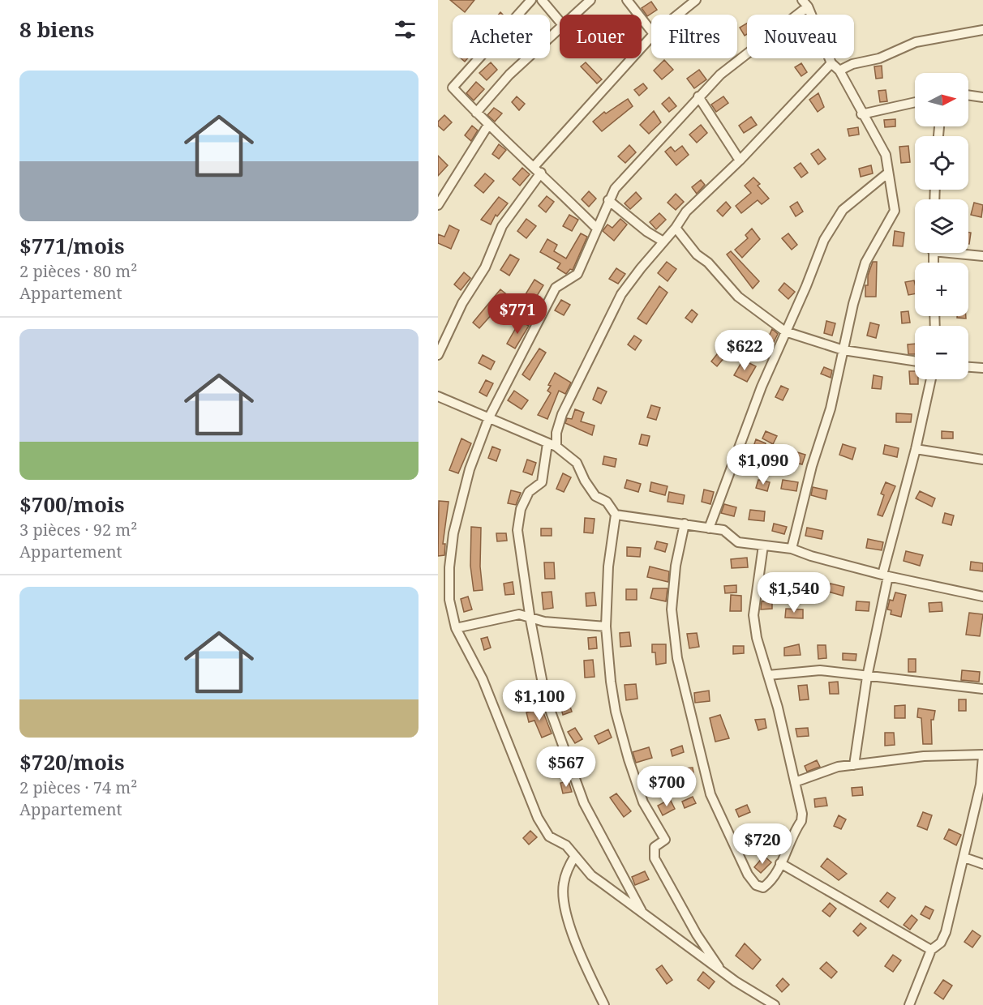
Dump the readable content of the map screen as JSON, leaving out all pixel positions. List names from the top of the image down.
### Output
{
  "north": "right",
  "page": {
    "heading": "8 biens",
    "chip": [
      "Acheter",
      "Louer",
      "Filtres",
      "Nouveau"
    ],
    "list": [
      {
        "name": "$771/mois",
        "note": "2 pièces · 80 m² · Appartement"
      },
      {
        "name": "$700/mois",
        "note": "3 pièces · 92 m² · Appartement"
      },
      {
        "name": "$720/mois",
        "note": "2 pièces · 74 m² · Appartement"
      }
    ],
    "map_buttons": ["+", "−"],
    "price": [
      "$771",
      "$622",
      "$1,090",
      "$1,540",
      "$1,100",
      "$567",
      "$700",
      "$720"
    ]
  }
}
